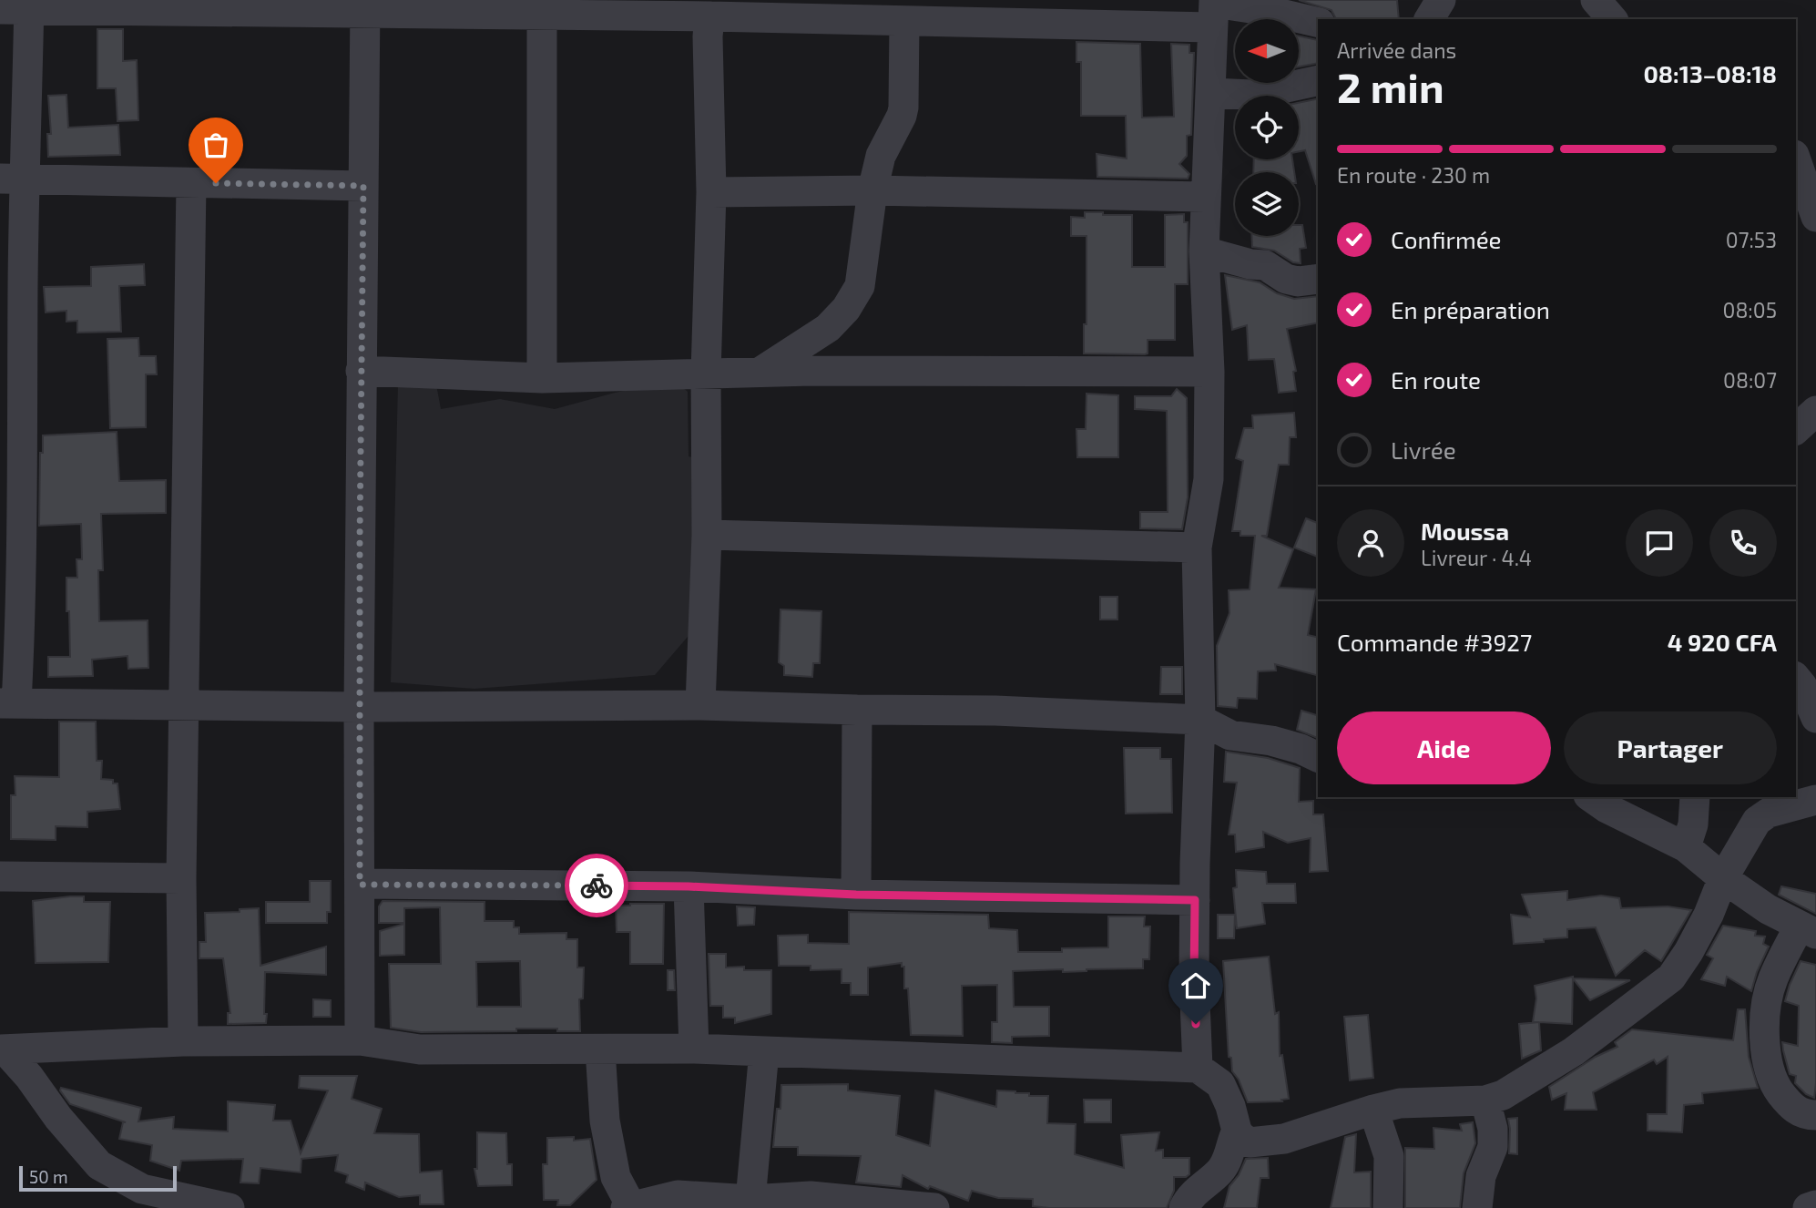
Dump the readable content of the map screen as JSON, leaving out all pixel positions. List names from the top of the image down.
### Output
{
  "scale_bar": "50 m",
  "north": "left",
  "page": {
    "heading": ["2 min", "Arrivée dans", "08:13–08:18"],
    "panel": [
      "Moussa",
      "Livreur · 4.4",
      "Commande #3927",
      "4 920 CFA"
    ],
    "bar": "En route · 230 m",
    "list": [
      ["Confirmée", "07:53"],
      ["En préparation", "08:05"],
      ["En route", "08:07"],
      "Livrée"
    ],
    "buttons": ["Aide", "Partager"],
    "scale": "50 m"
  }
}
